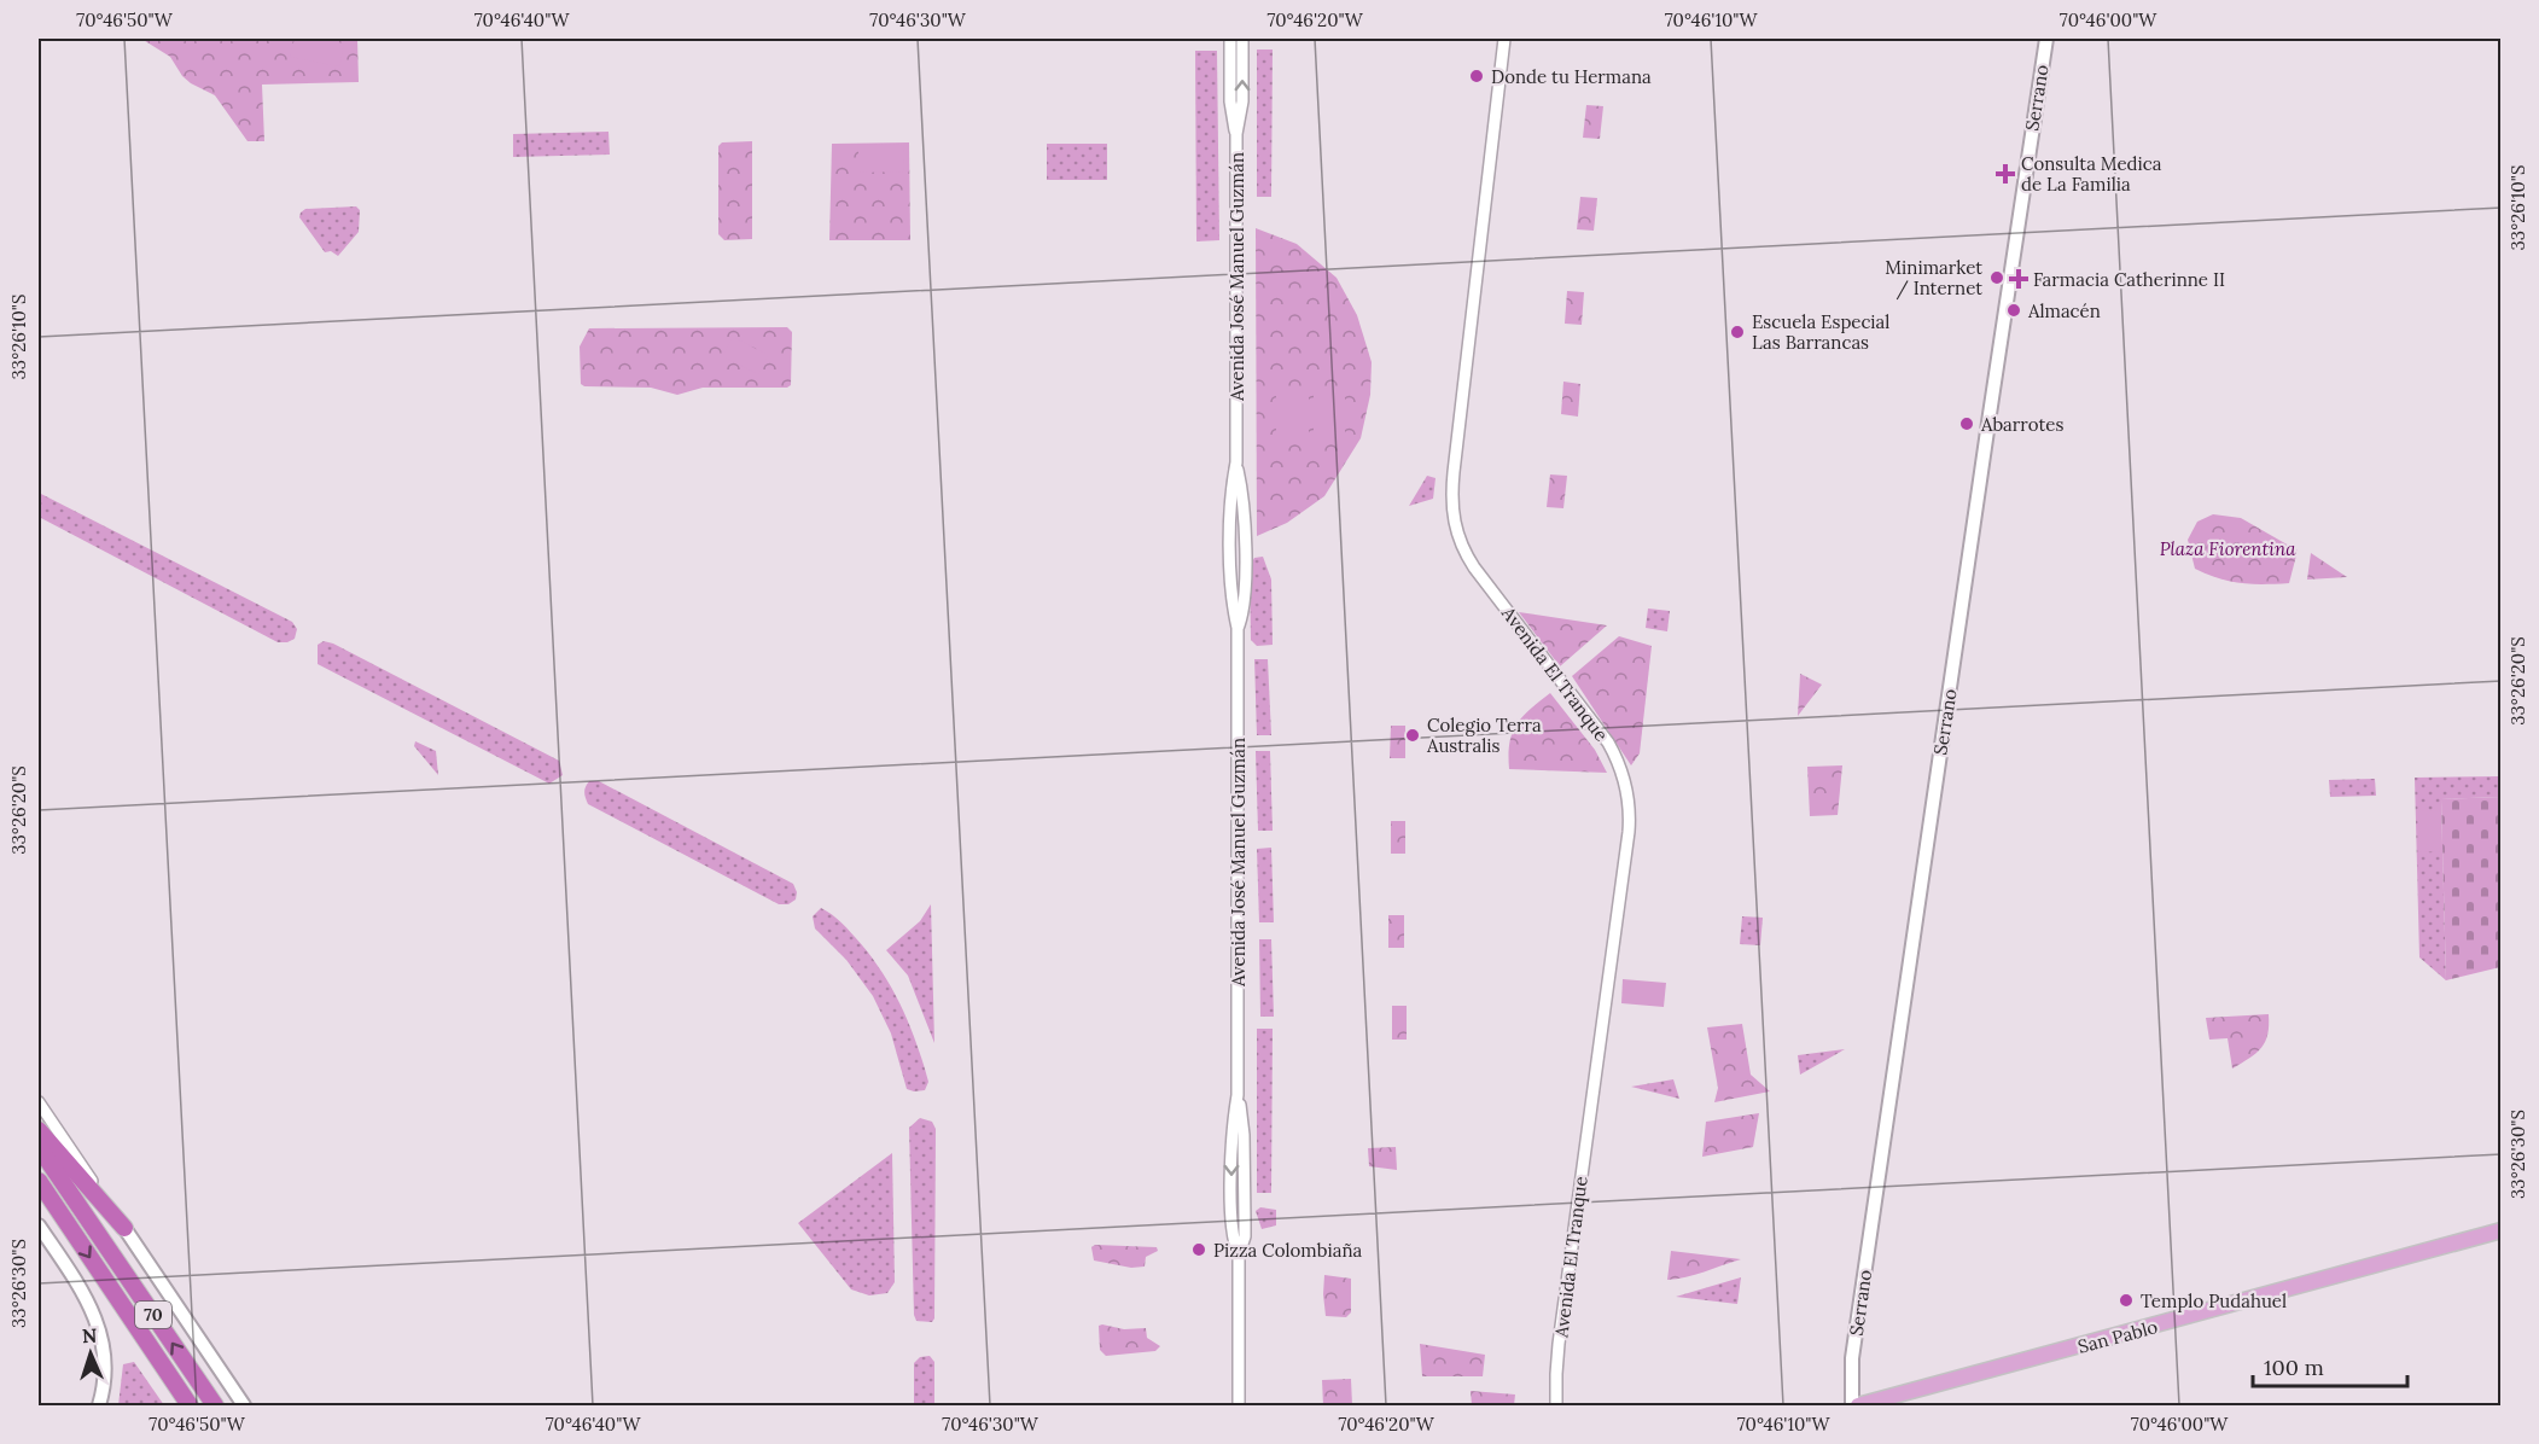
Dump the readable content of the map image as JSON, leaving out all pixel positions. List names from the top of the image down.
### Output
{
  "streets": {
    "highway": ["70"],
    "main road": ["Serrano", "San Pablo"],
    "street": ["Avenida José Manuel Guzmán", "Avenida El Tranque"]
  },
  "parks": ["Plaza Fiorentina"],
  "places": {
    "other": [
      "Donde tu Hermana",
      "Minimarket / Internet",
      "Almacén",
      "Escuela Especial Las Barrancas",
      "Abarrotes",
      "Colegio Terra Australis",
      "Pizza Colombiaña",
      "Templo Pudahuel"
    ],
    "health": ["Consulta Medica de La Familia", "Farmacia Catherinne II"]
  },
  "scale_bar": "100 m",
  "north": "top",
  "coordinates": [
    "70°46'50\"W",
    "70°46'40\"W",
    "70°46'30\"W",
    "70°46'20\"W",
    "70°46'10\"W",
    "70°46'00\"W",
    "33°26'10\"S",
    "33°26'20\"S",
    "33°26'30\"S"
  ]
}
